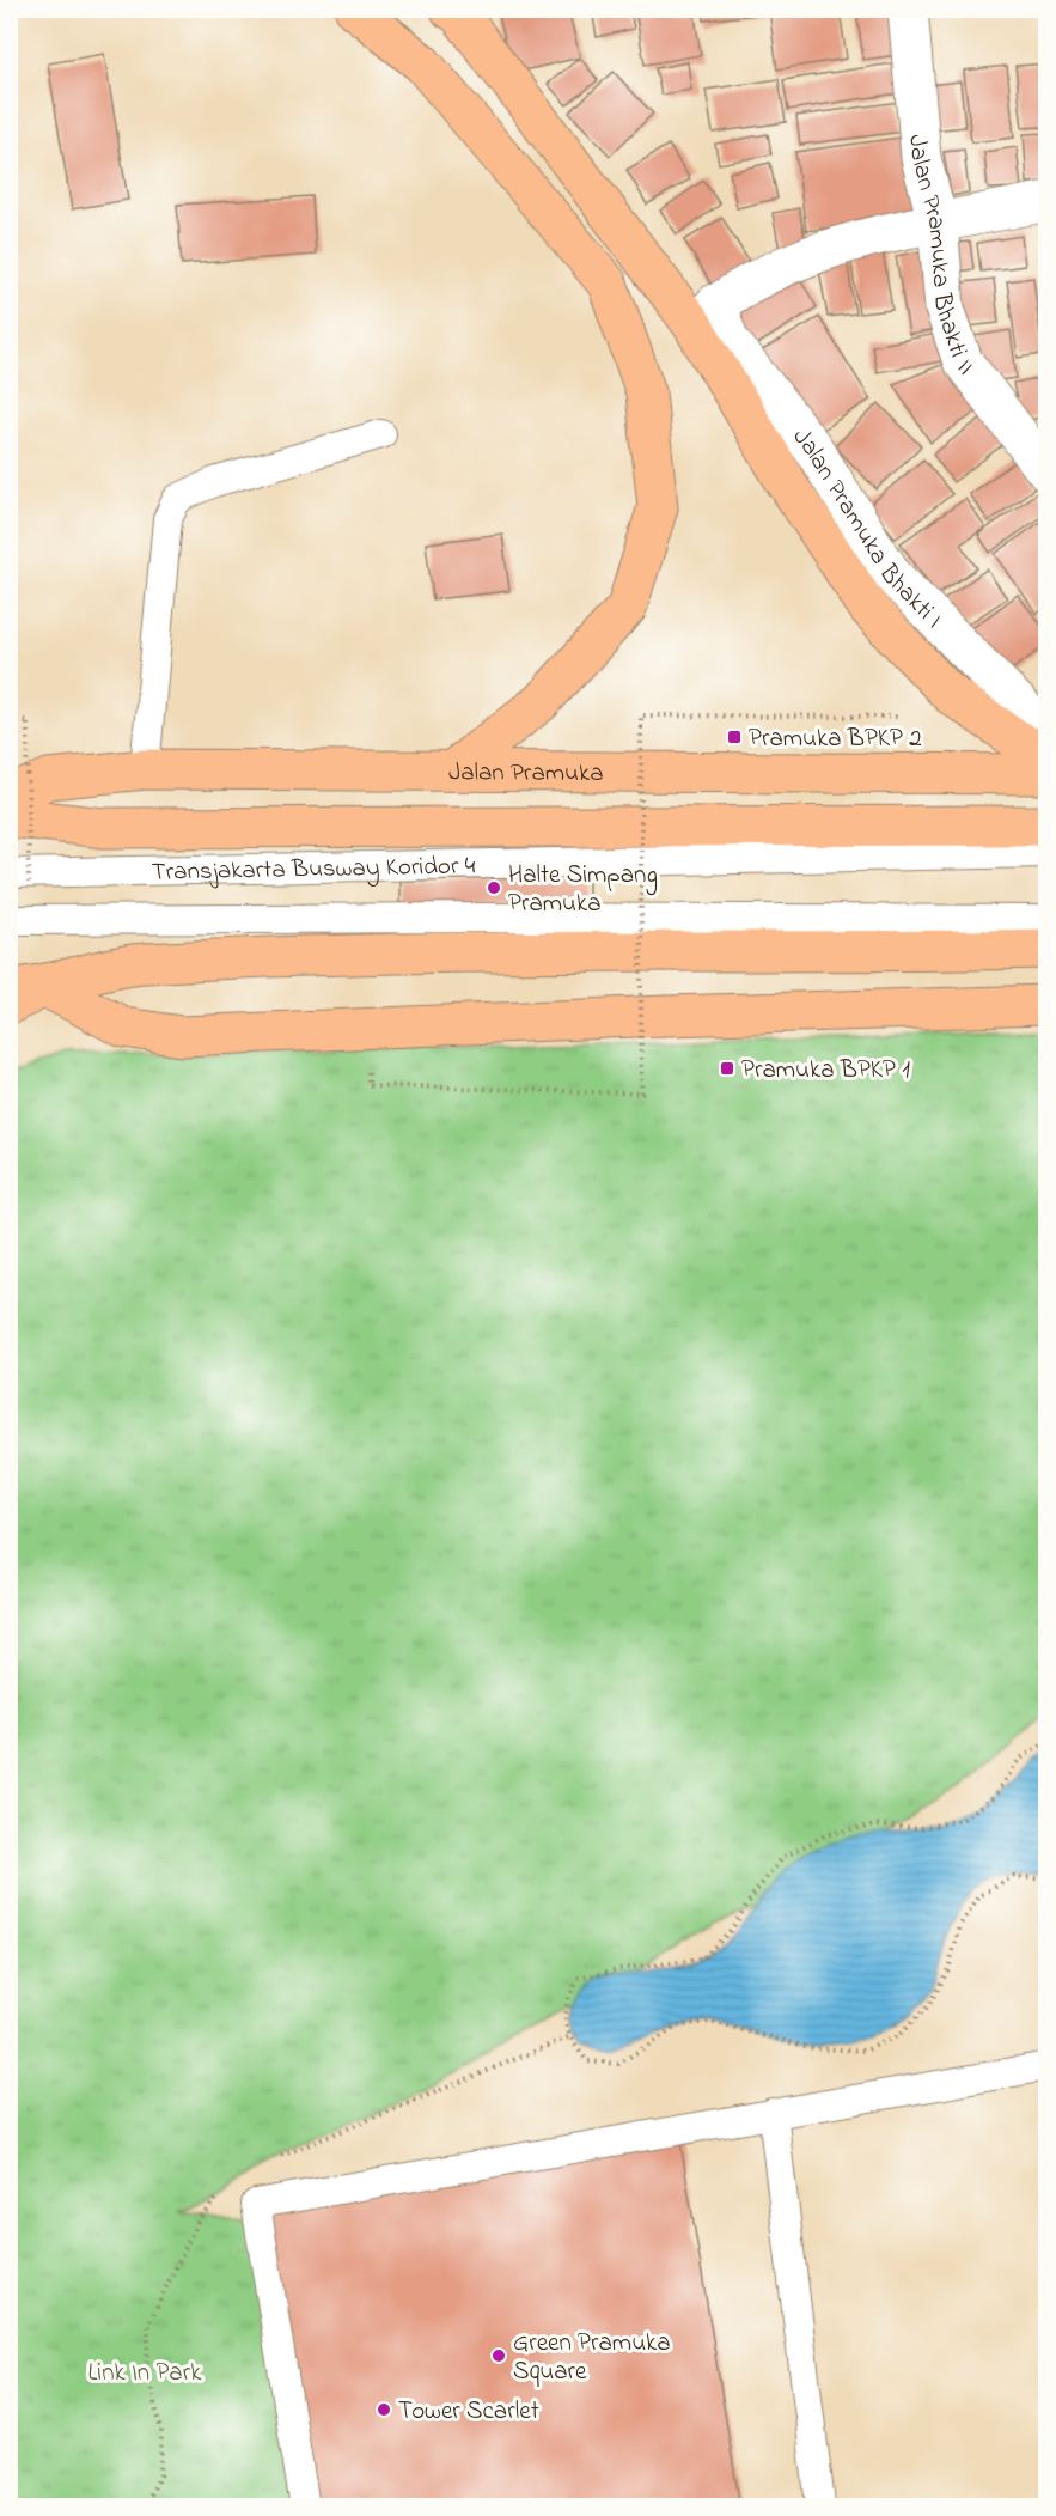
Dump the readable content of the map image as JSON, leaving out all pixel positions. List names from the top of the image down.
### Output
{
  "streets": {
    "main road": ["Jalan Pramuka"],
    "street": ["Jalan Pramuka Bhakti II", "Jalan Pramuka Bhakti I"],
    "lane": ["Transjakarta Busway Koridor 4"]
  },
  "parks": ["Link In Park"],
  "places": {
    "transit": ["Pramuka BPKP 2", "Pramuka BPKP 1"],
    "other": ["Halte Simpang Pramuka", "Green Pramuka Square", "Tower Scarlet"]
  }
}
